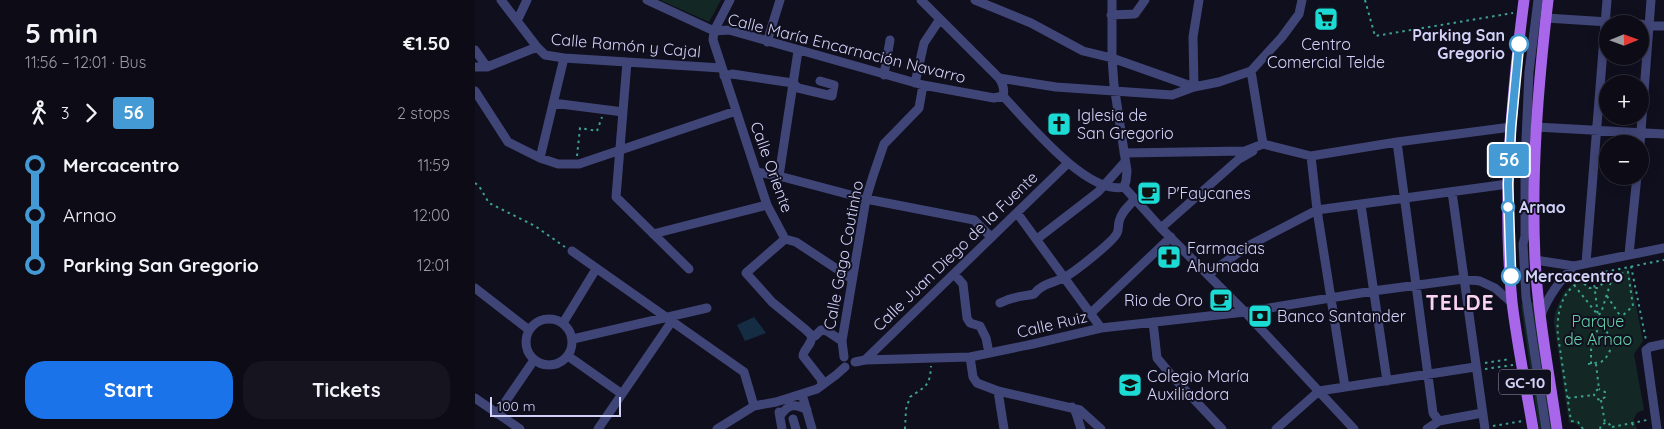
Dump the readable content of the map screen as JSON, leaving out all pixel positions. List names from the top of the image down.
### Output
{
  "streets": {
    "main road": ["GC-10"],
    "street": [
      "Calle Ramón y Cajal",
      "Calle María Encarnación Navarro",
      "Calle Oriente",
      "Calle Juan Diego de la Fuente",
      "Calle Gago Coutinho",
      "Calle Ruiz"
    ]
  },
  "crossings": [
    ["Calle Ramón y Cajal", "Calle Oriente"],
    ["Calle María Encarnación Navarro", "Calle Oriente"],
    ["Calle María Encarnación Navarro", "Calle Gago Coutinho"],
    ["Calle Juan Diego de la Fuente", "Calle Ruiz"]
  ],
  "districts": ["TELDE"],
  "parks": ["Parque de Arnao"],
  "places": {
    "supermarket": ["Centro Comercial Telde"],
    "other": ["Parking San Gregorio", "Arnao", "Mercacentro"],
    "church": ["Iglesia de San Gregorio"],
    "cafe": ["P'Faycanes", "Rio de Oro"],
    "pharmacy": ["Farmacias Ahumada"],
    "bank": ["Banco Santander"],
    "school or university": ["Colegio María Auxiliadora"]
  },
  "lines": ["bus line 56"],
  "scale_bar": "100 m",
  "north": "right",
  "page": {
    "heading": ["5 min", "11:56 – 12:01 · Bus", "€1.50"],
    "on_map": "56",
    "map_buttons": ["+", "−"],
    "legs": ["3", "56", "2 stops"],
    "list": [
      {
        "name": "Mercacentro",
        "value": "11:59"
      },
      {
        "name": "Arnao",
        "value": "12:00"
      },
      {
        "name": "Parking San Gregorio",
        "value": "12:01"
      }
    ],
    "buttons": ["Start", "Tickets"],
    "scale": "100 m"
  }
}
